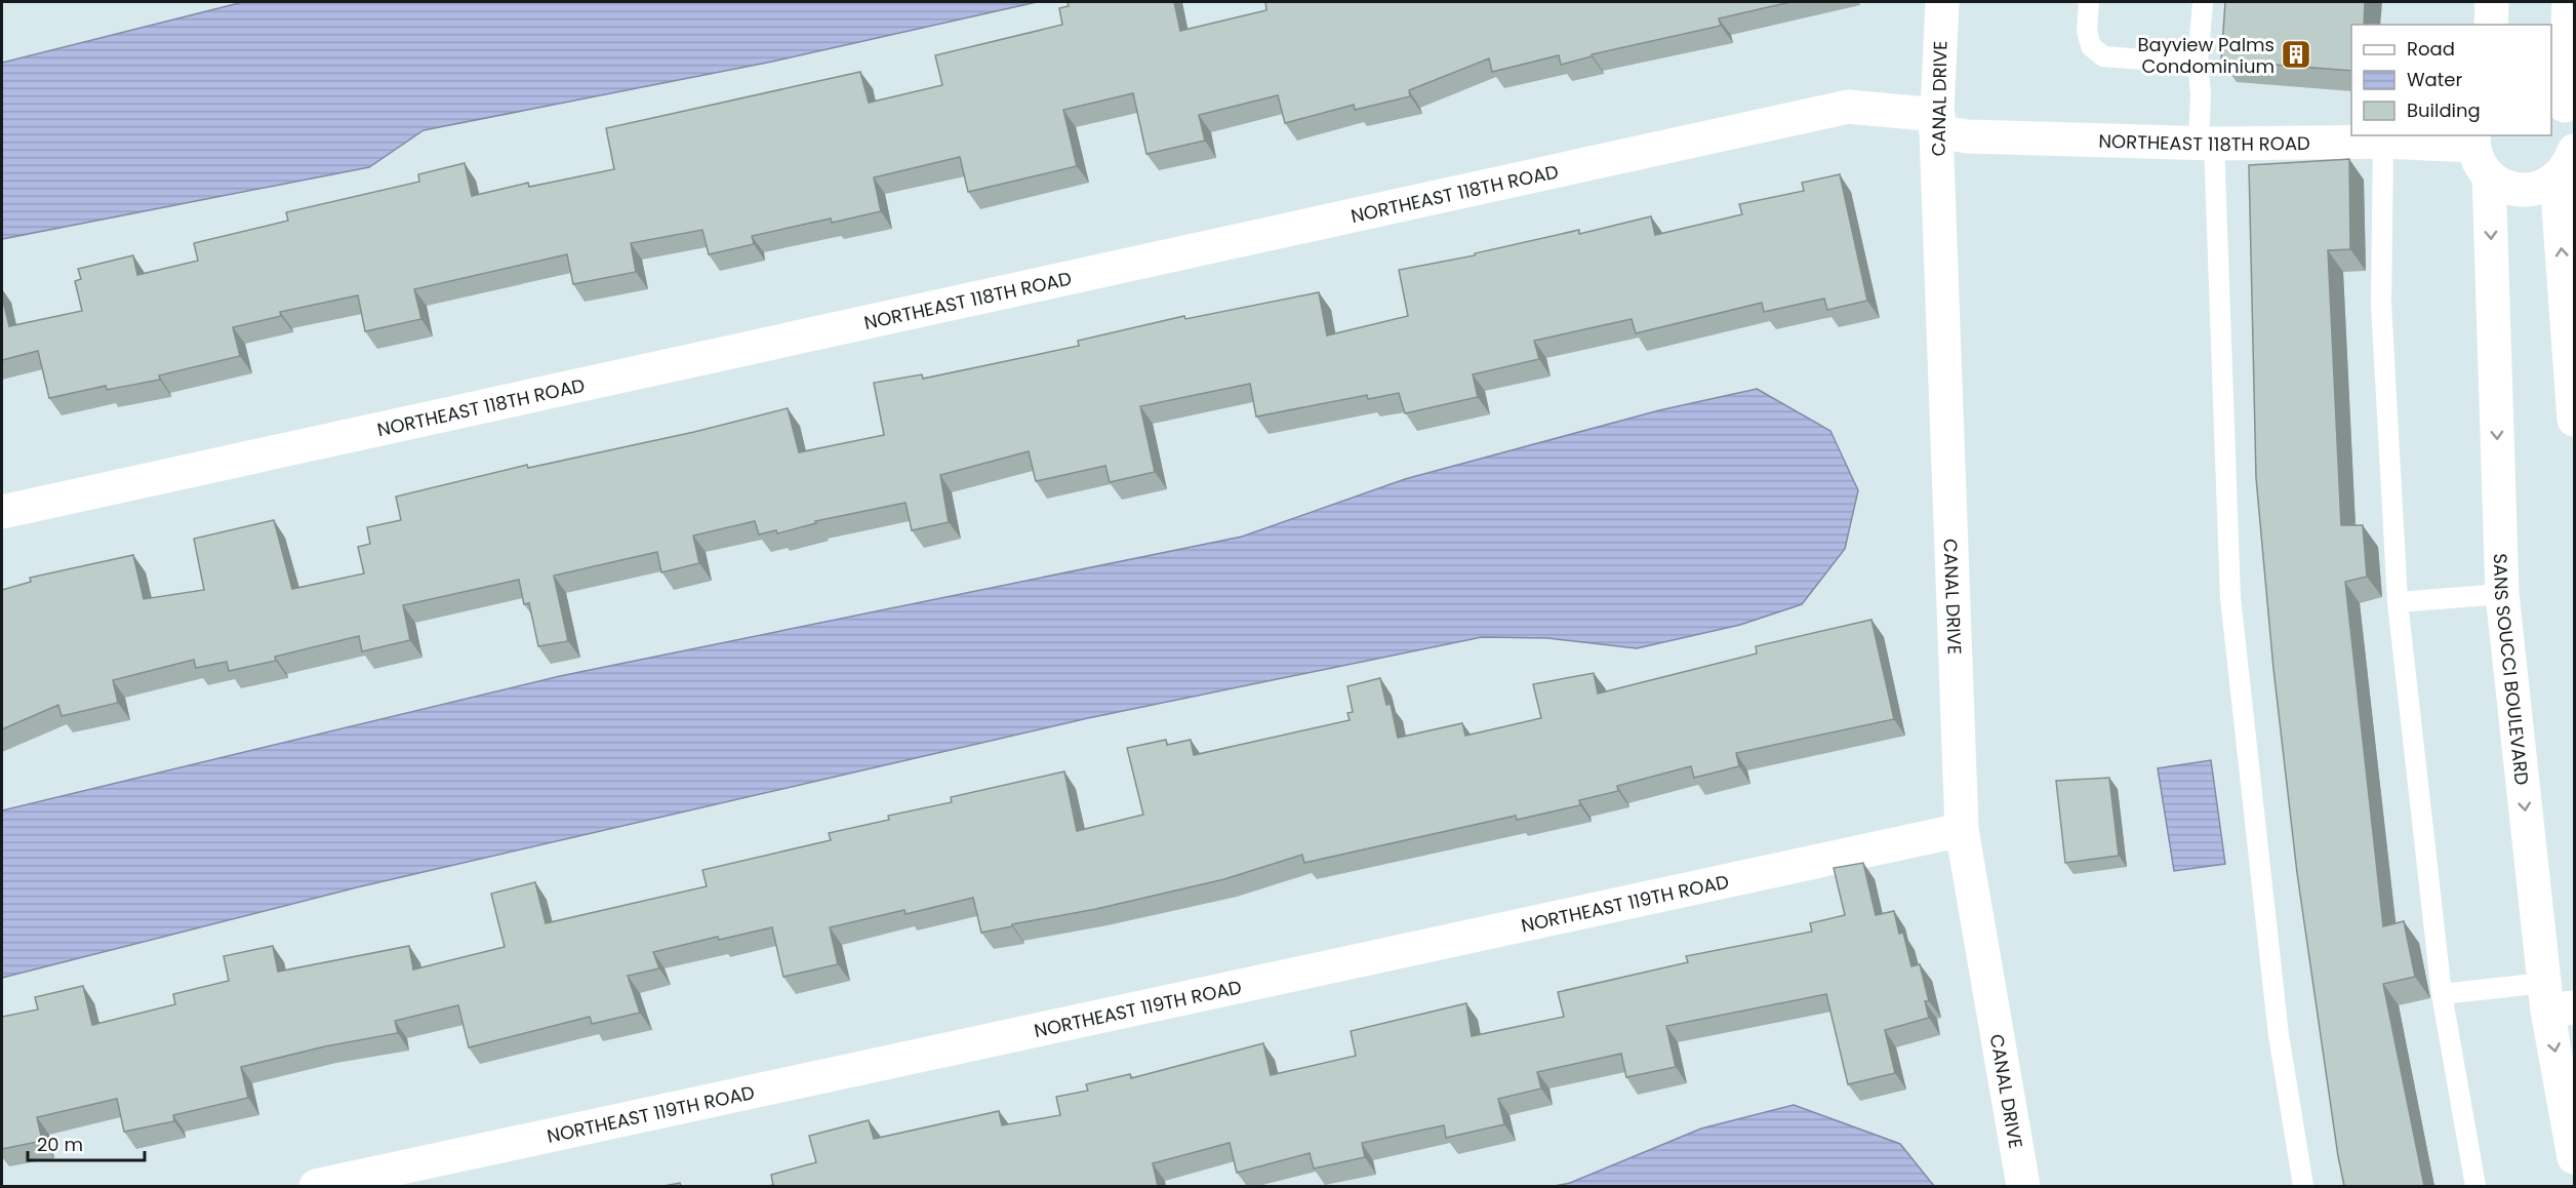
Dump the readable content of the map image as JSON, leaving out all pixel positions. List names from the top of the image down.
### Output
{
  "streets": {
    "street": [
      "CANAL DRIVE",
      "NORTHEAST 118TH ROAD",
      "SANS SOUCCI BOULEVARD",
      "NORTHEAST 119TH ROAD"
    ]
  },
  "crossings": [
    ["CANAL DRIVE", "NORTHEAST 118TH ROAD"],
    ["CANAL DRIVE", "NORTHEAST 119TH ROAD"]
  ],
  "one_way": ["SANS SOUCCI BOULEVARD"],
  "places": {
    "building": ["Bayview Palms Condominium"]
  },
  "legend": ["Road", "Water", "Building"],
  "scale_bar": "20 m"
}
